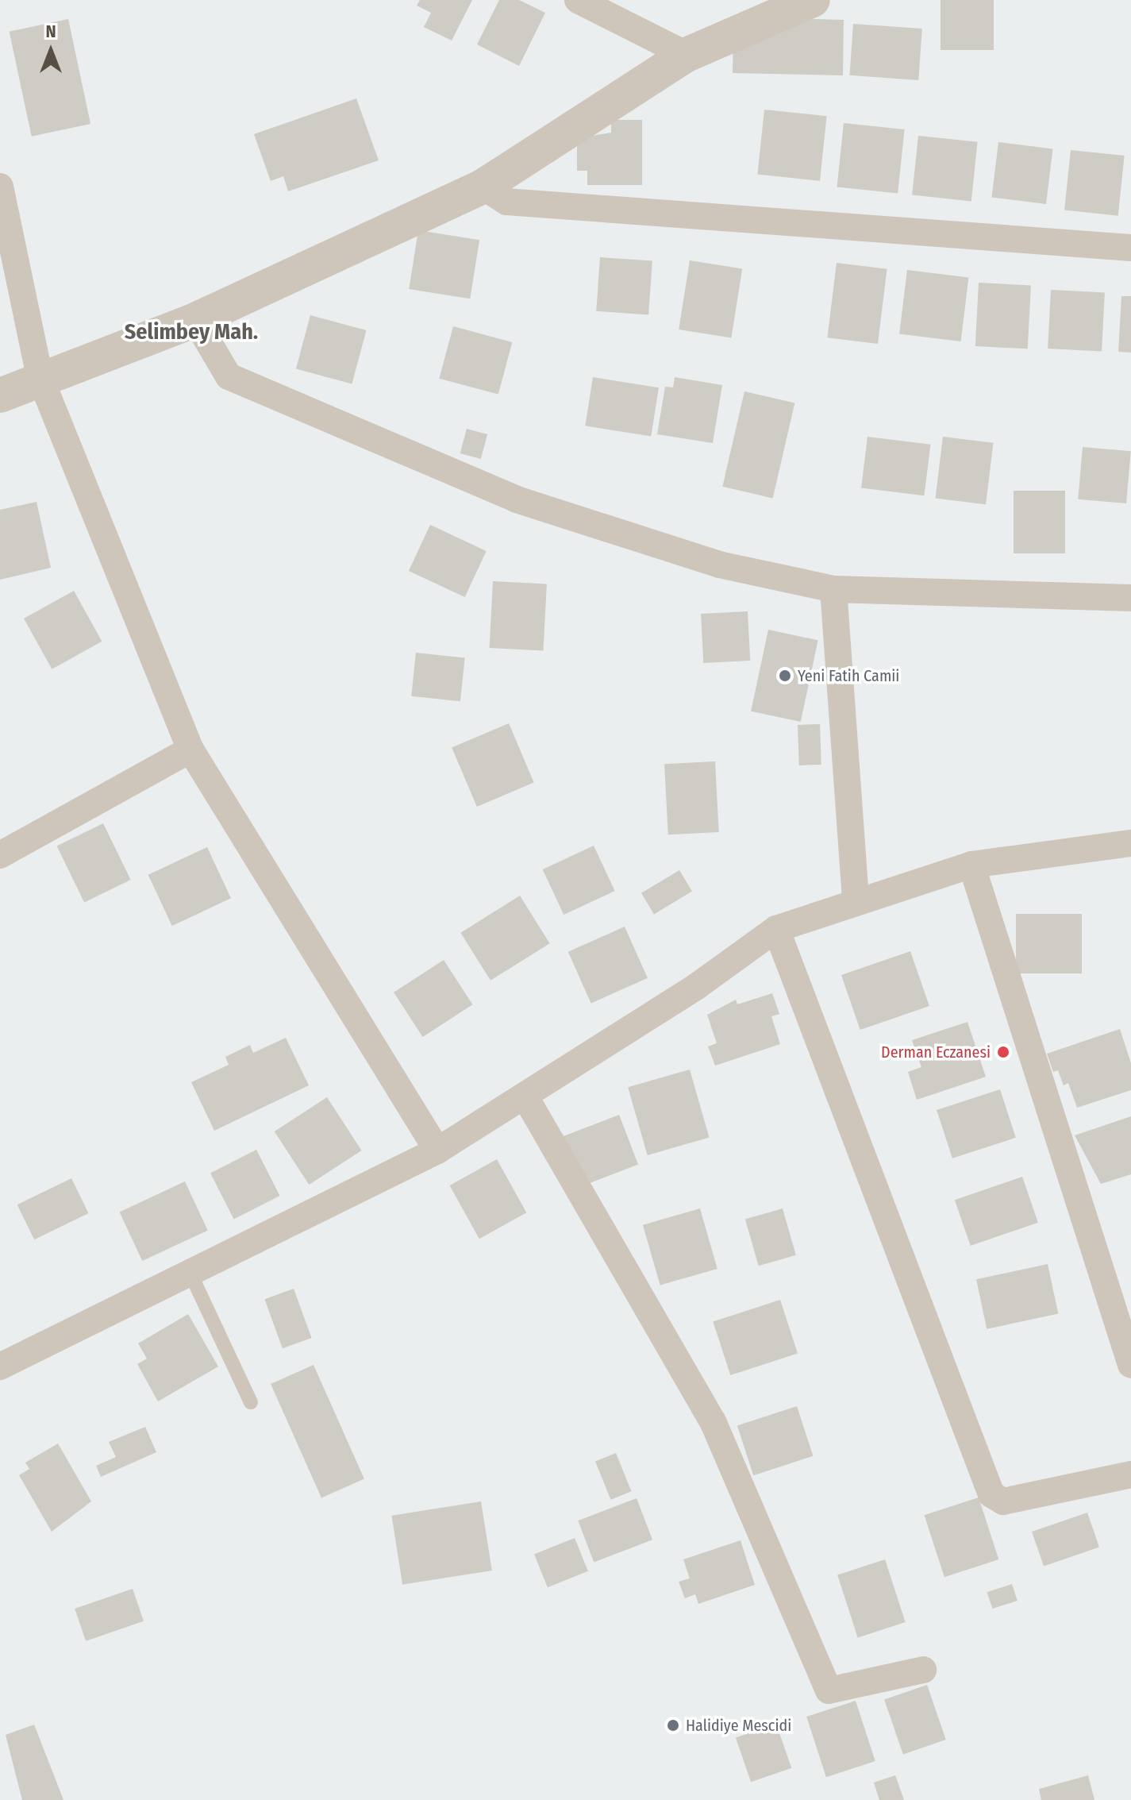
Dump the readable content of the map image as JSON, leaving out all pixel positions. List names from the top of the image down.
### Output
{
  "districts": ["Selimbey Mah."],
  "places": ["Yeni Fatih Camii", "Derman Eczanesi", "Halidiye Mescidi"],
  "north": "top"
}
